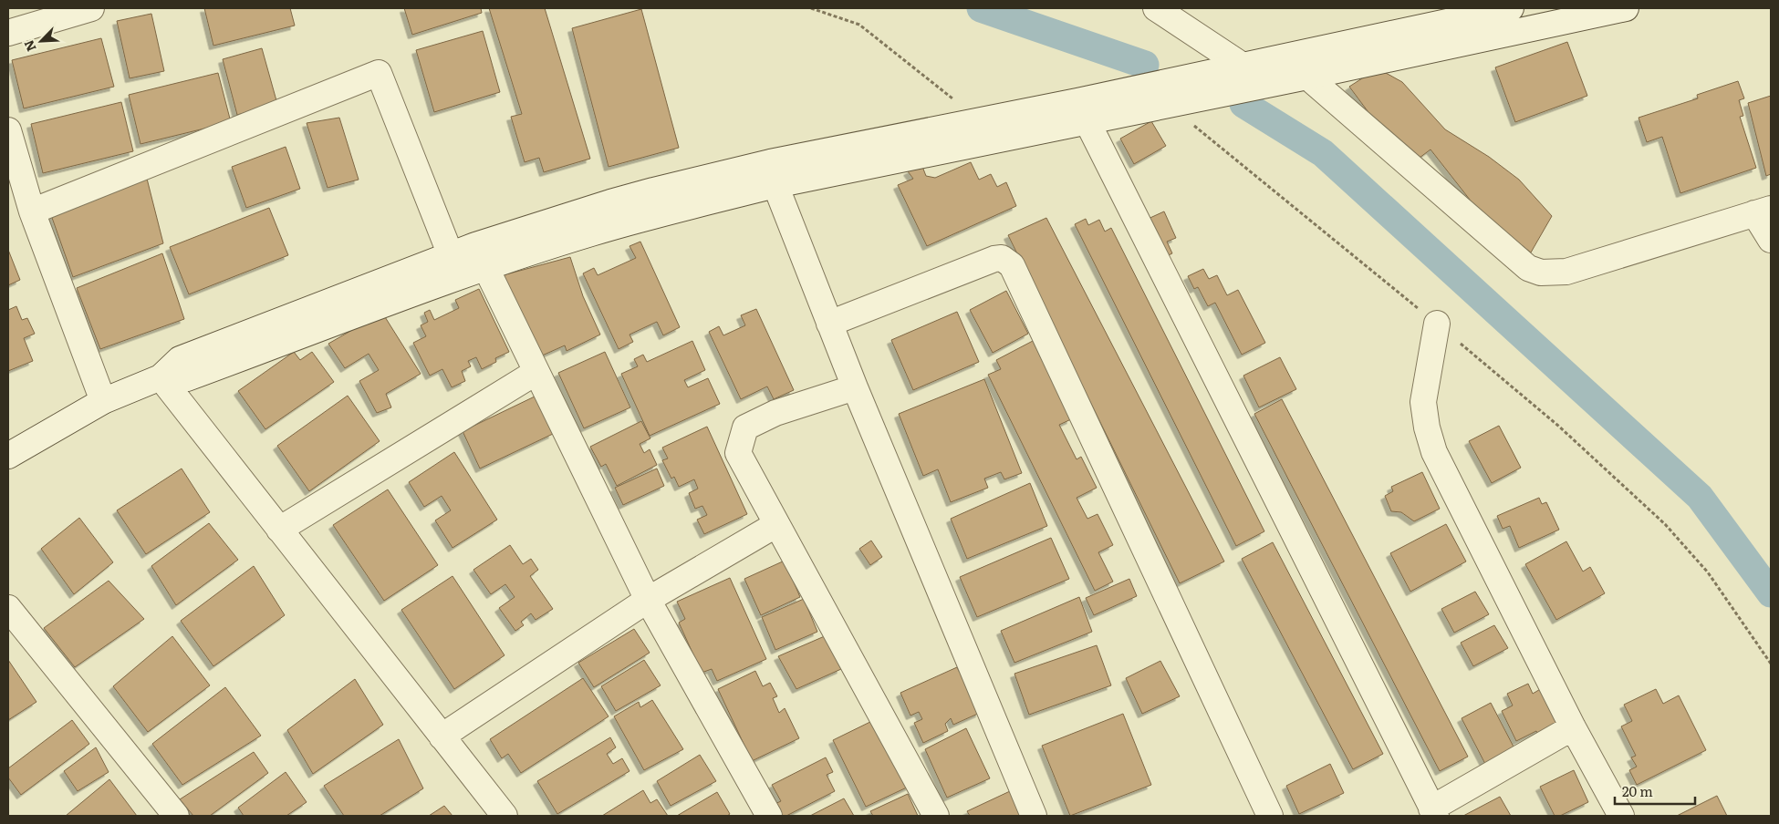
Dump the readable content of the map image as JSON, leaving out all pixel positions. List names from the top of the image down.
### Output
{
  "scale_bar": "20 m",
  "north": "bottom left"
}
